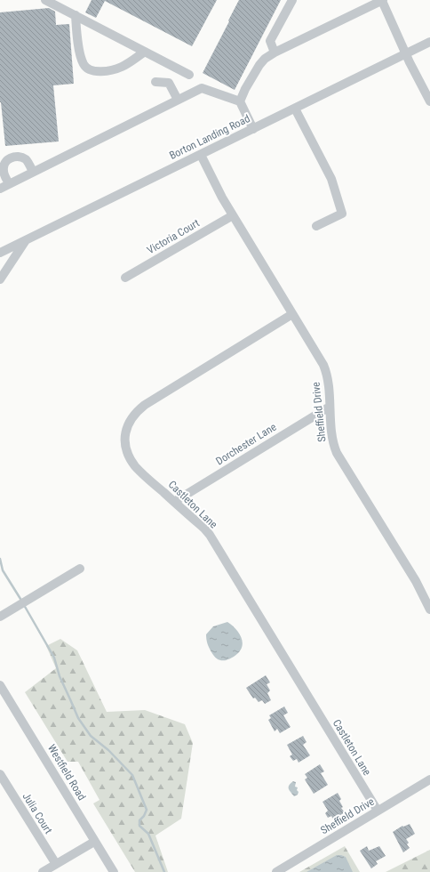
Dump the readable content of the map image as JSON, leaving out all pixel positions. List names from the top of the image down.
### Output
{
  "streets": {
    "street": [
      "Borton Landing Road",
      "Victoria Court",
      "Sheffield Drive",
      "Dorchester Lane",
      "Castleton Lane",
      "Westfield Road",
      "Julia Court"
    ]
  },
  "crossings": [
    ["Borton Landing Road", "Sheffield Drive"],
    ["Victoria Court", "Sheffield Drive"],
    ["Sheffield Drive", "Dorchester Lane"],
    ["Sheffield Drive", "Castleton Lane"],
    ["Dorchester Lane", "Castleton Lane"]
  ]
}
